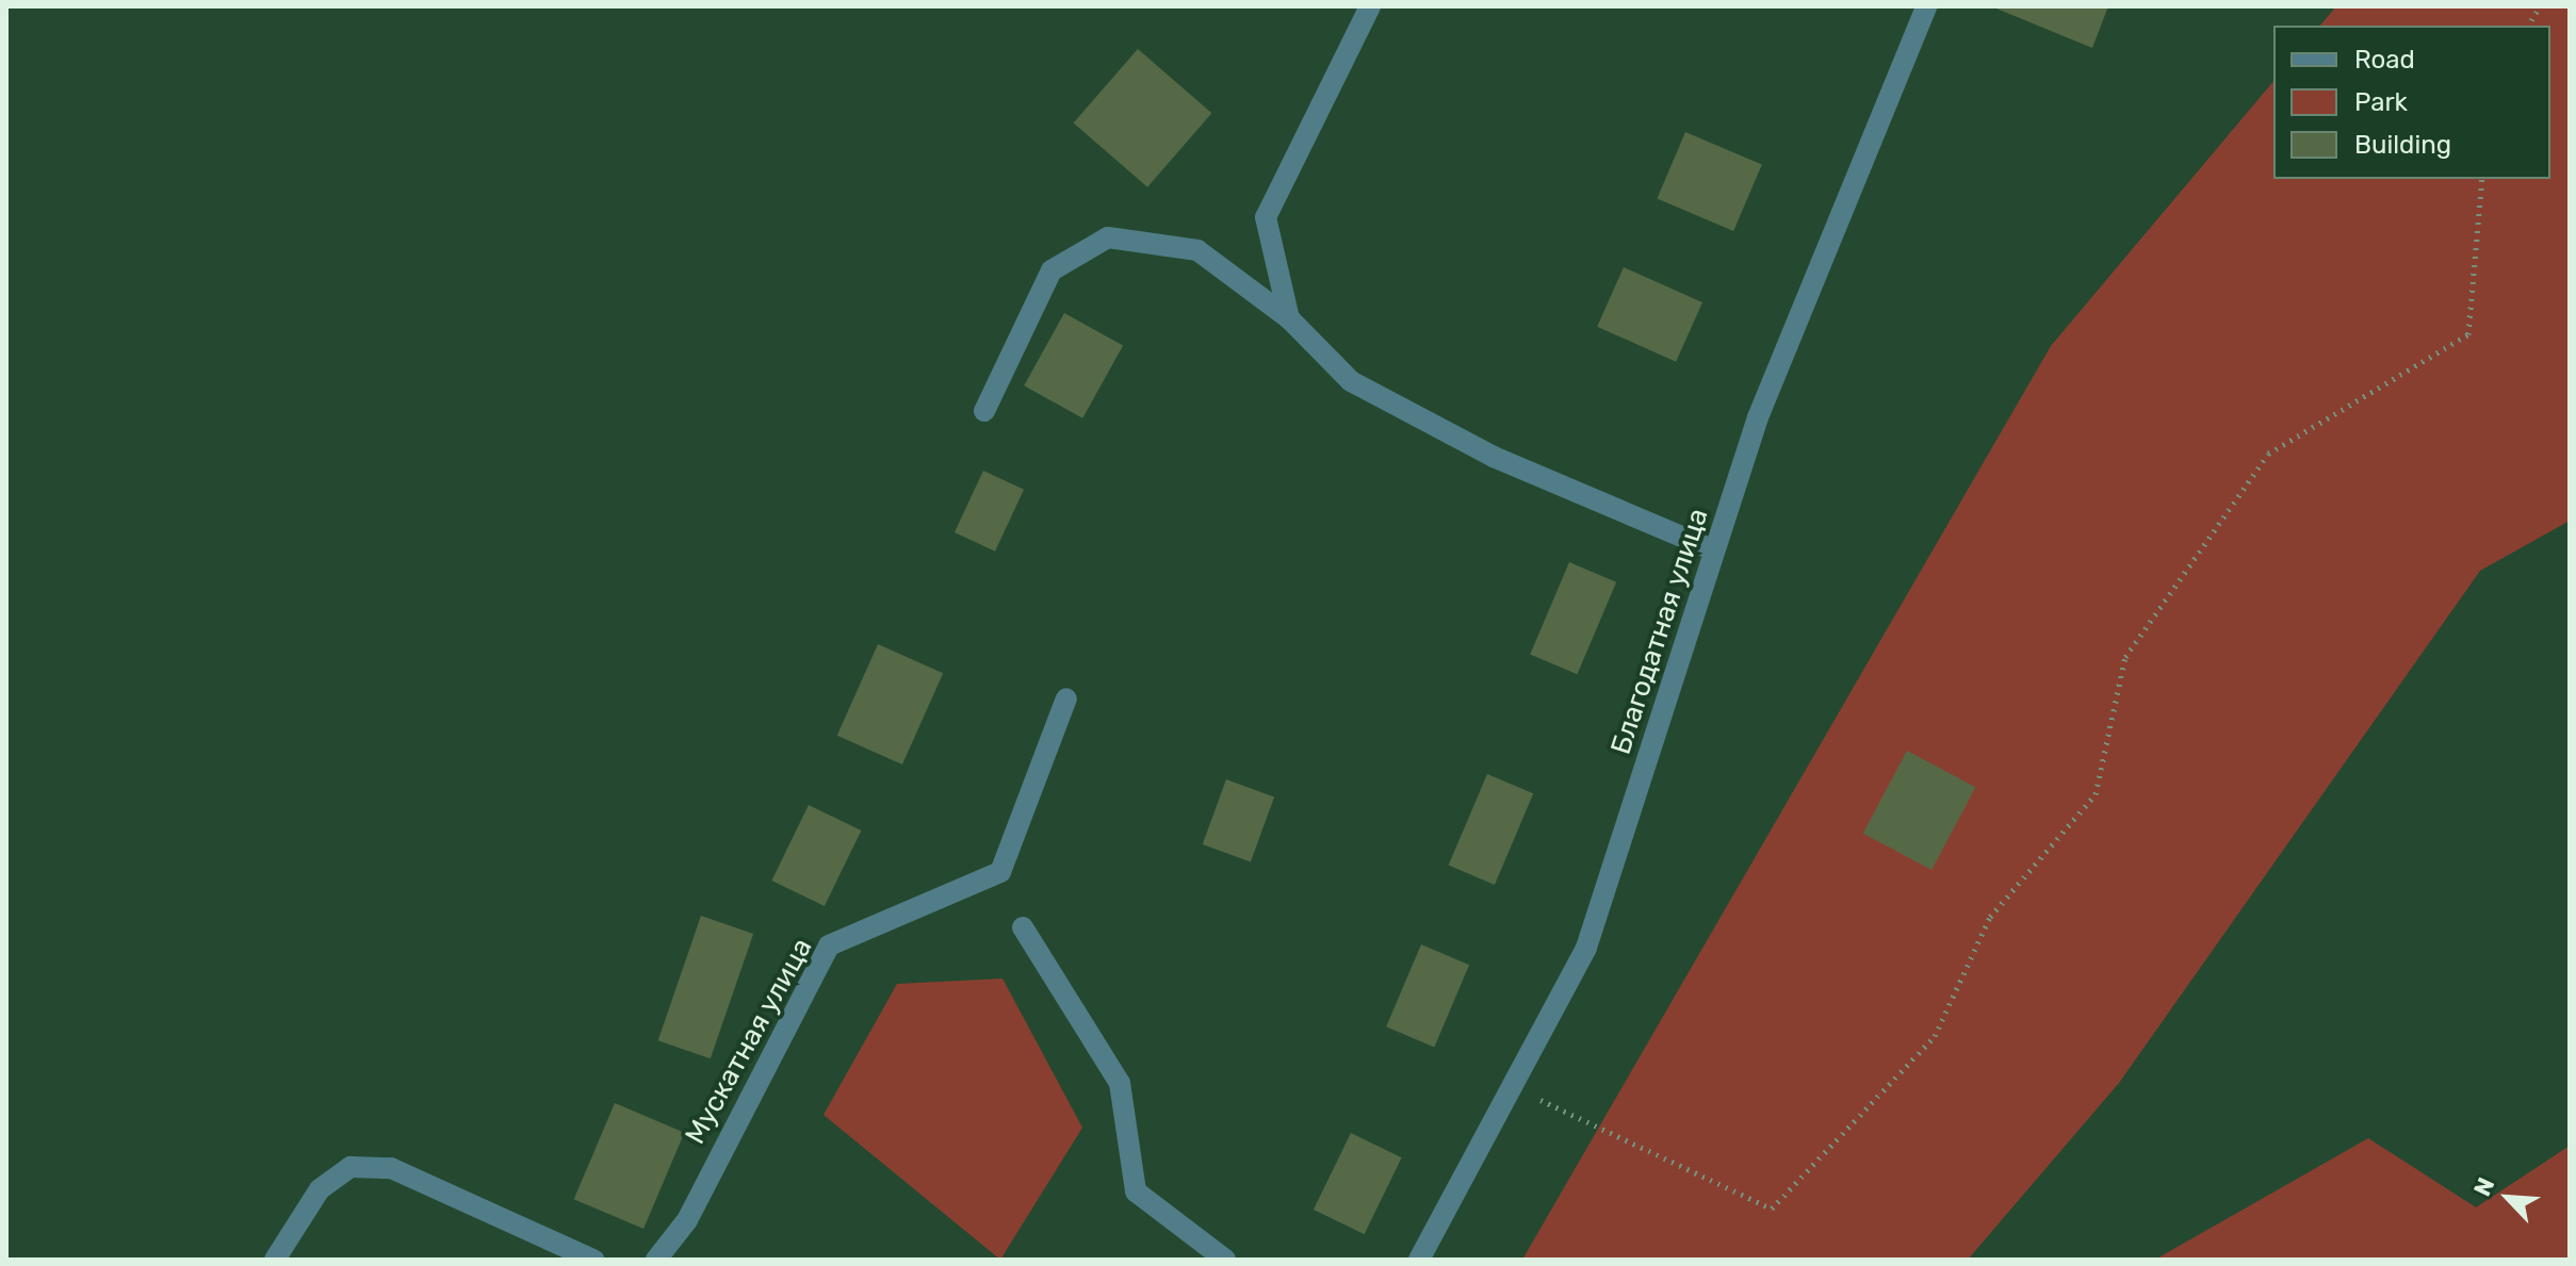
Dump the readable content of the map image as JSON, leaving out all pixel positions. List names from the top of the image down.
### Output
{
  "streets": {
    "street": ["Благодатная улица", "Мускатная улица"]
  },
  "legend": ["Road", "Park", "Building"],
  "north": "top left"
}
